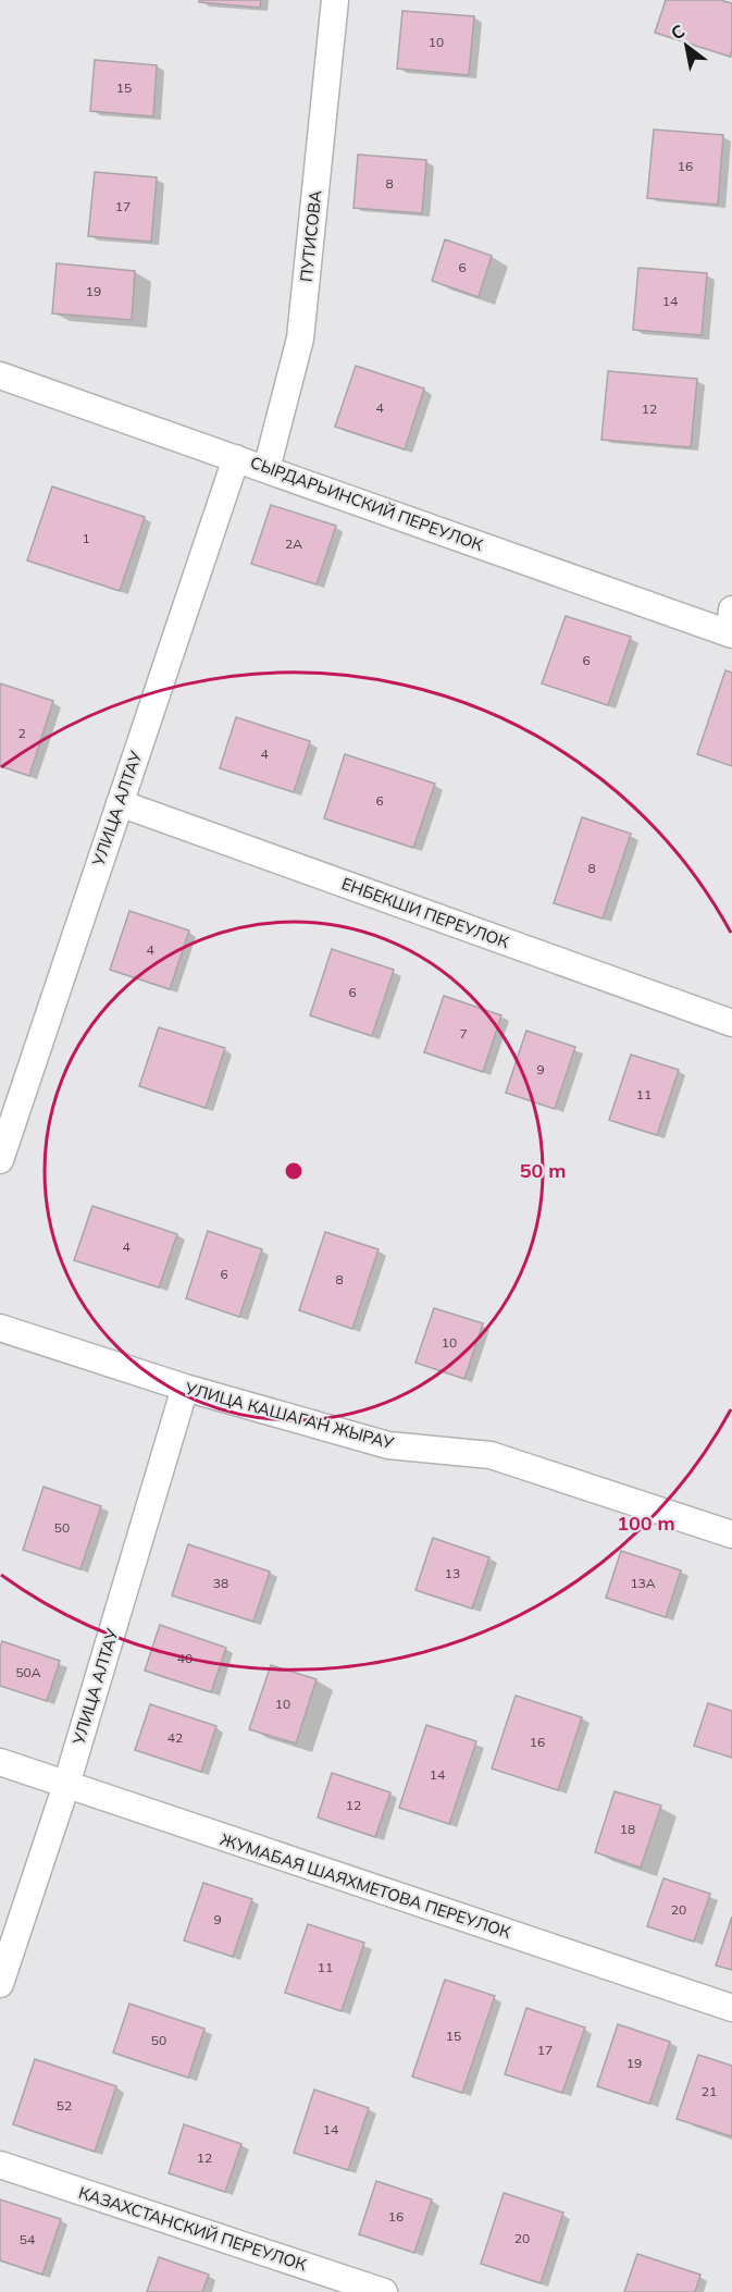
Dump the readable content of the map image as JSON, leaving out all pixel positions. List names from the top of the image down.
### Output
{
  "streets": {
    "street": [
      "ПУТИСОВА",
      "СЫРДАРЬИНСКИЙ ПЕРЕУЛОК",
      "УЛИЦА АЛТАУ",
      "ЕНБЕКШИ ПЕРЕУЛОК",
      "УЛИЦА КАШАГАН ЖЫРАУ",
      "ЖУМАБАЯ ШАЯХМЕТОВА ПЕРЕУЛОК",
      "КАЗАХСТАНСКИЙ ПЕРЕУЛОК"
    ]
  },
  "crossings": [
    ["ПУТИСОВА", "СЫРДАРЬИНСКИЙ ПЕРЕУЛОК"],
    ["СЫРДАРЬИНСКИЙ ПЕРЕУЛОК", "УЛИЦА АЛТАУ"],
    ["УЛИЦА АЛТАУ", "ЕНБЕКШИ ПЕРЕУЛОК"],
    ["УЛИЦА АЛТАУ", "УЛИЦА КАШАГАН ЖЫРАУ"],
    ["УЛИЦА АЛТАУ", "ЖУМАБАЯ ШАЯХМЕТОВА ПЕРЕУЛОК"]
  ],
  "house_numbers": [
    "10",
    "15",
    "16",
    "8",
    "17",
    "6",
    "19",
    "14",
    "4",
    "12",
    "1",
    "2А",
    "6",
    "2",
    "4",
    "6",
    "8",
    "4",
    "6",
    "7",
    "9",
    "11",
    "4",
    "6",
    "8",
    "10",
    "50",
    "13",
    "38",
    "13А",
    "40",
    "50А",
    "10",
    "42",
    "16",
    "14",
    "12",
    "18",
    "20",
    "9",
    "11",
    "15",
    "50",
    "17",
    "19",
    "21",
    "52",
    "14",
    "12",
    "16",
    "20",
    "54"
  ],
  "north": "top left",
  "rings": ["50 m", "100 m"]
}
